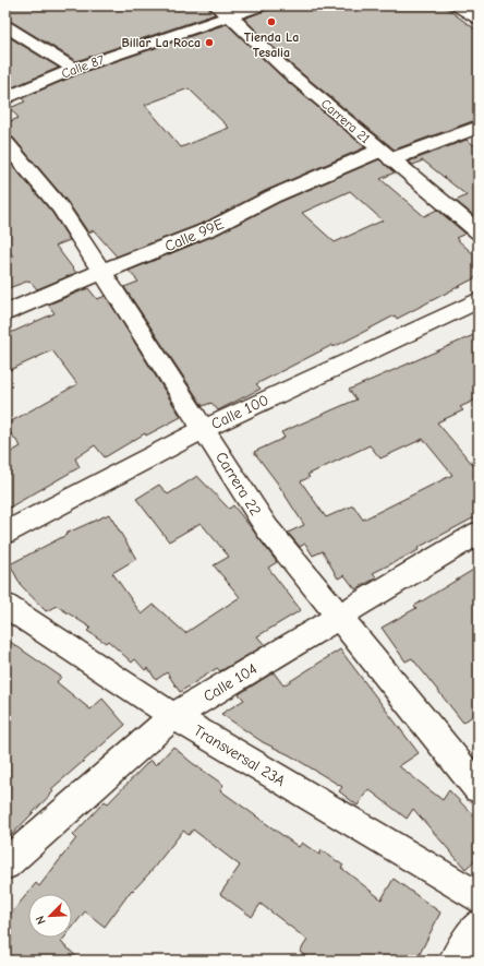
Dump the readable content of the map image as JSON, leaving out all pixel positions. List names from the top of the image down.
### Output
{
  "streets": {
    "street": [
      "Calle 87",
      "Carrera 21",
      "Calle 99E",
      "Calle 100",
      "Carrera 22",
      "Calle 104",
      "Transversal 23A"
    ]
  },
  "crossings": [
    ["Calle 87", "Carrera 21"],
    ["Carrera 21", "Calle 99E"],
    ["Calle 99E", "Carrera 22"],
    ["Calle 100", "Carrera 22"],
    ["Carrera 22", "Calle 104"],
    ["Calle 104", "Transversal 23A"]
  ],
  "places": ["Tienda La Tesalia", "Billar La Roca"],
  "north": "bottom left"
}
